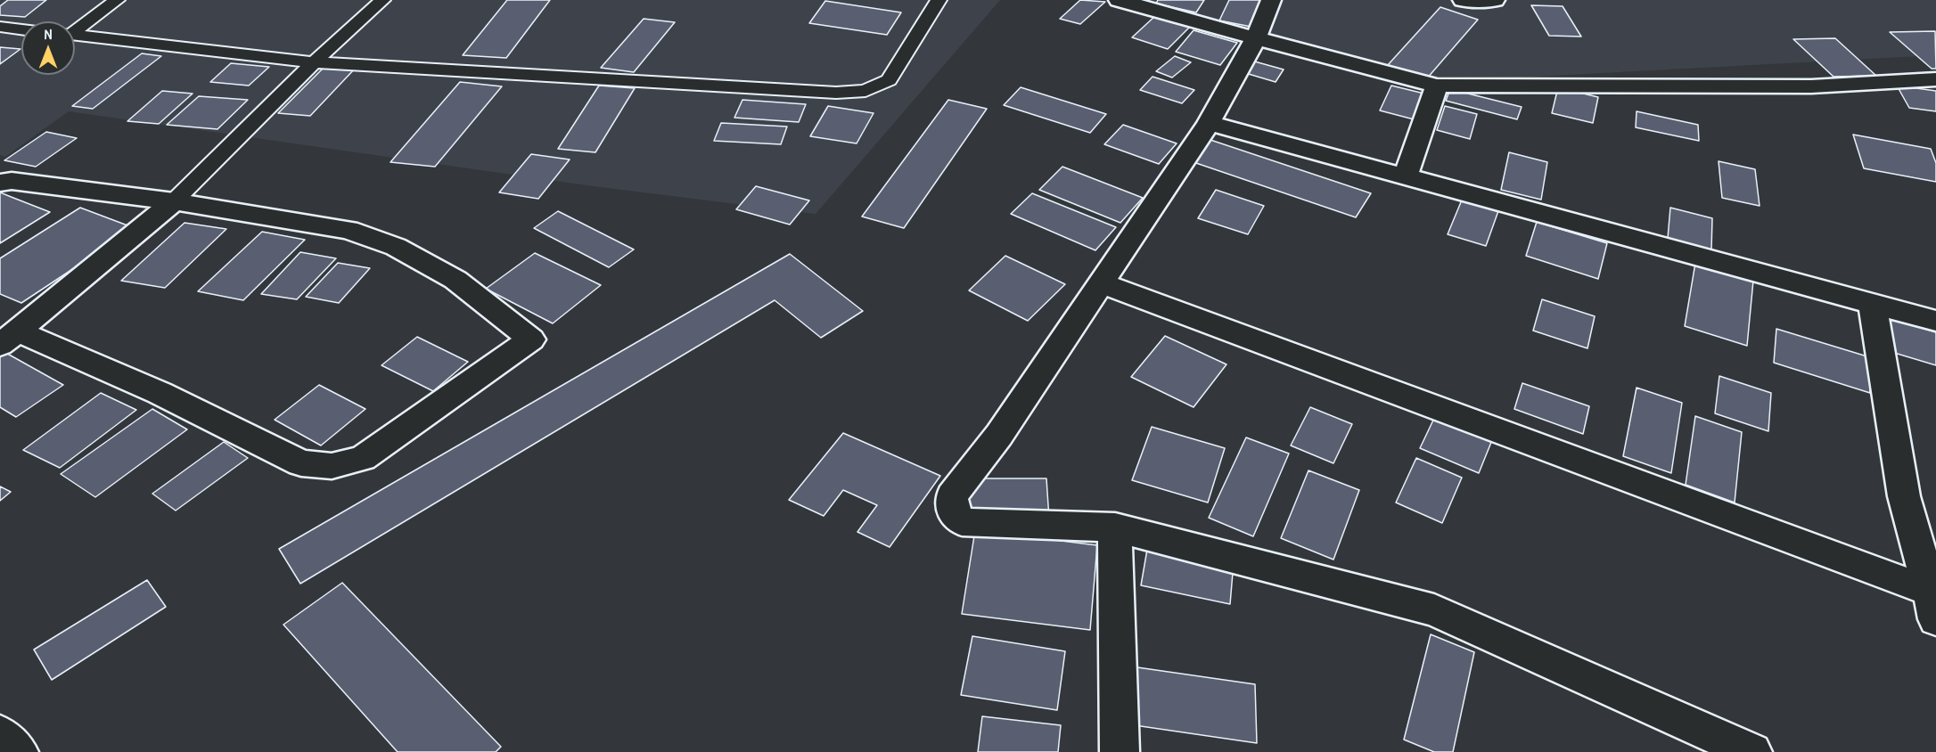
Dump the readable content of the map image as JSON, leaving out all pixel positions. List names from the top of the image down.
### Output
{
  "north": "top"
}
